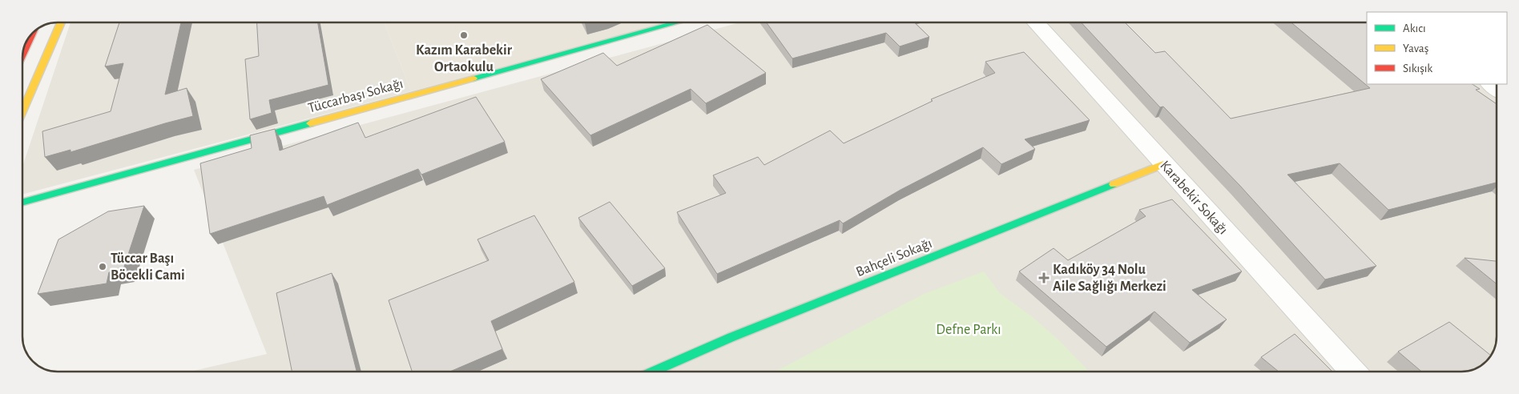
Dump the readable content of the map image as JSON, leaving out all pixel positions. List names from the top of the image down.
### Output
{
  "streets": {
    "street": ["Tüccarbaşı Sokağı", "Karabekir Sokağı", "Bahçeli Sokağı"]
  },
  "crossings": [
    ["Karabekir Sokağı", "Bahçeli Sokağı"]
  ],
  "parks": ["Defne Parkı"],
  "places": {
    "other": ["Kazım Karabekir Ortaokulu", "Tüccar Başı Böcekli Cami"],
    "health": ["Kadıköy 34 Nolu Aile Sağlığı Merkezi"]
  },
  "legend": ["Akıcı", "Yavaş", "Sıkışık"]
}
